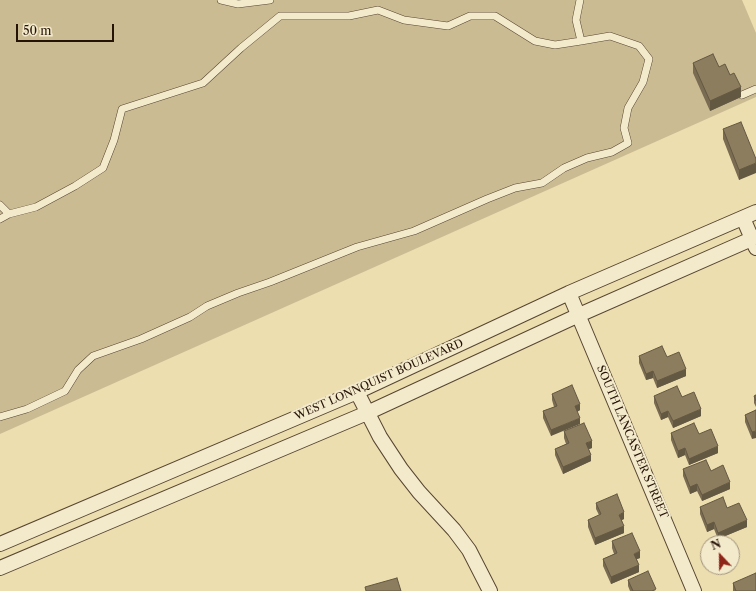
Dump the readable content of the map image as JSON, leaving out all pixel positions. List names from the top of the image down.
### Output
{
  "streets": {
    "street": ["WEST LONNQUIST BOULEVARD", "SOUTH LANCASTER STREET"]
  },
  "crossings": [
    ["WEST LONNQUIST BOULEVARD", "SOUTH LANCASTER STREET"]
  ],
  "scale_bar": "50 m",
  "north": "top"
}
